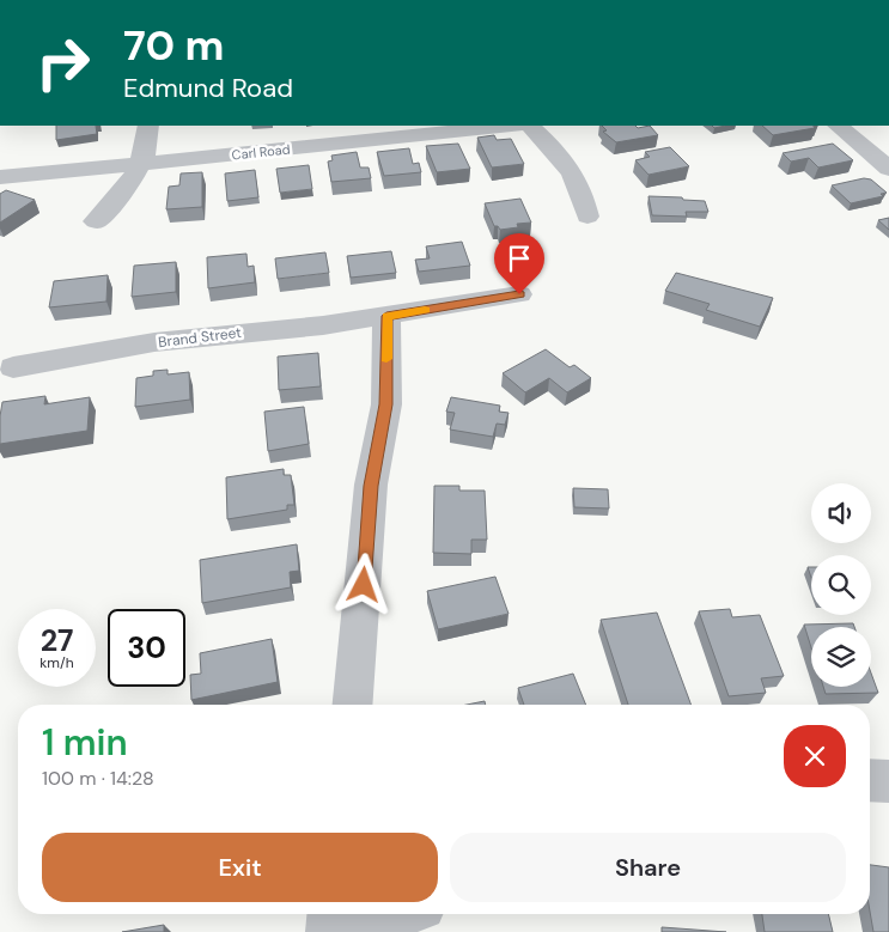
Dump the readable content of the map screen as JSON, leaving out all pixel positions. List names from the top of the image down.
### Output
{
  "streets": {
    "street": ["Carl Road", "Brand Street"]
  },
  "page": {
    "turn": ["70 m", "Edmund Road"],
    "speed": "27 km/h",
    "limit": "30",
    "heading": ["1 min", "100 m · 14:28"],
    "buttons": ["Exit", "Share"]
  }
}
